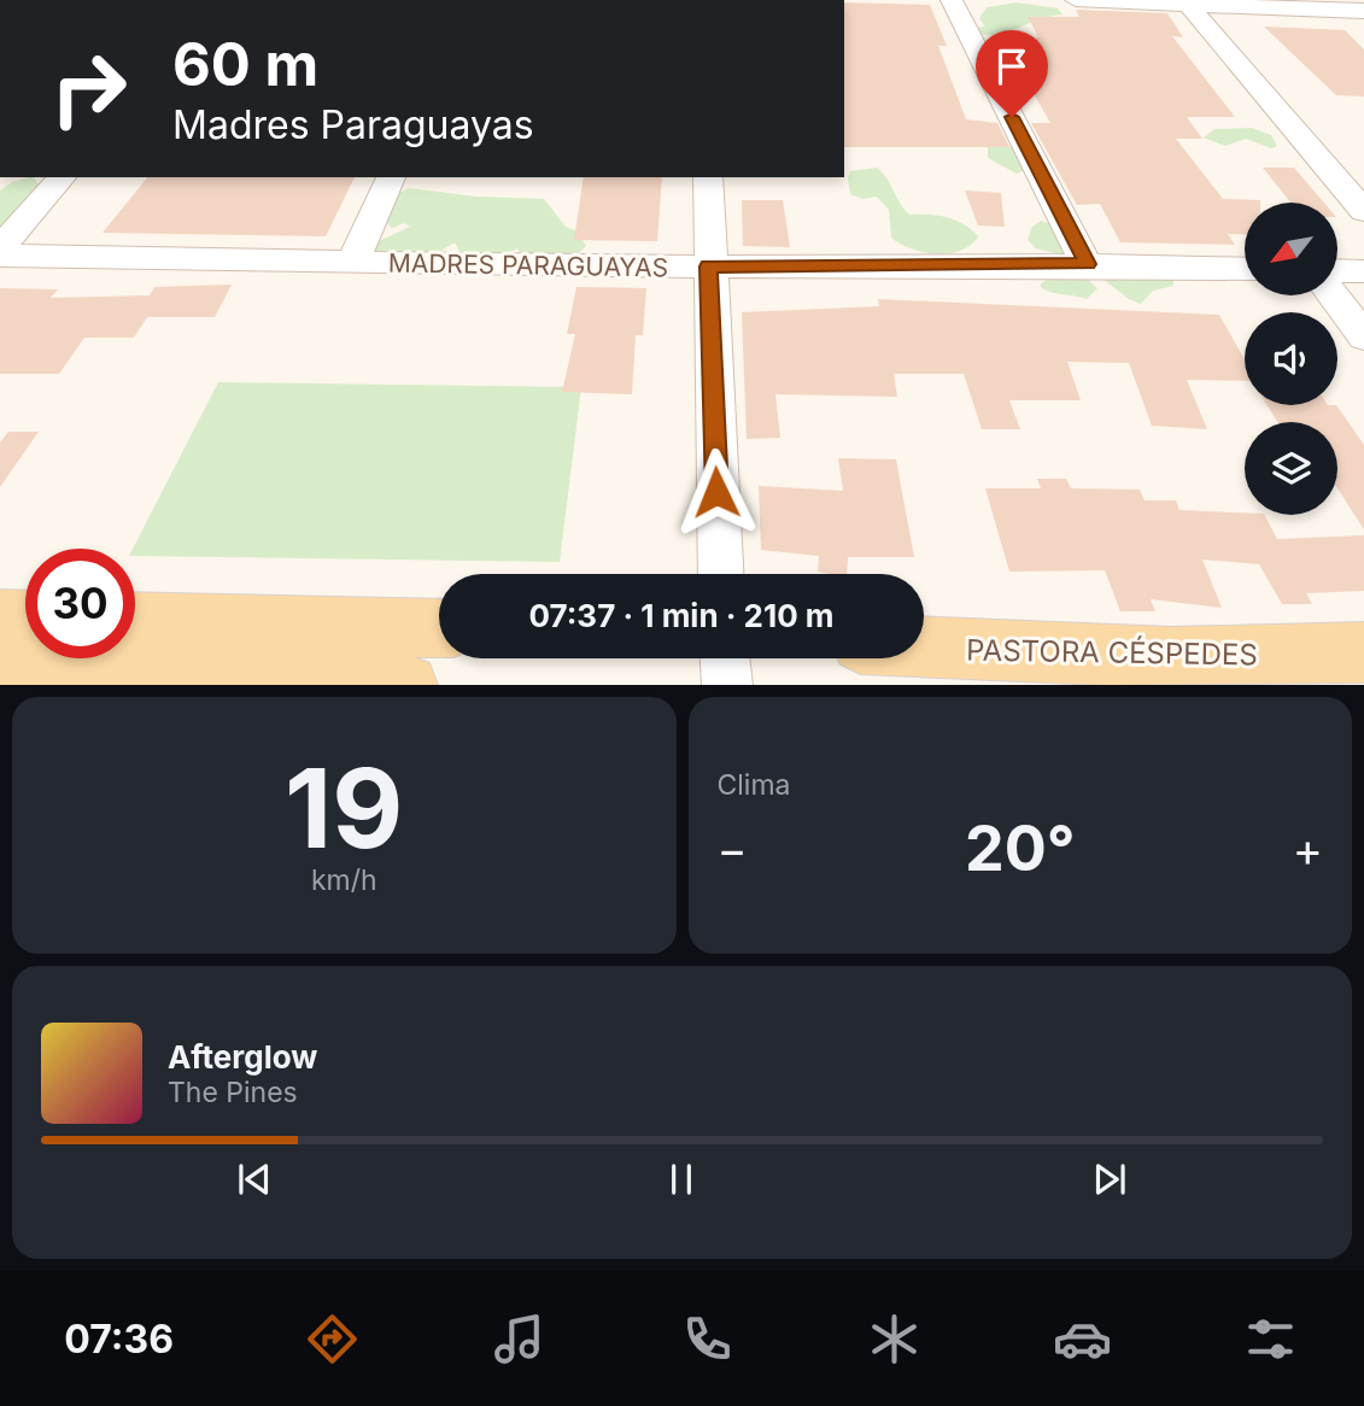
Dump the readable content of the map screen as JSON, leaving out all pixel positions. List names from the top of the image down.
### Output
{
  "streets": {
    "main road": ["PASTORA CÉSPEDES"],
    "street": ["MADRES PARAGUAYAS"]
  },
  "north": "bottom left",
  "page": {
    "turn": ["60 m", "Madres Paraguayas"],
    "limit": "30",
    "trip": "07:37 · 1 min · 210 m",
    "tile": [
      ["19", "km/h"],
      "Clima"
    ],
    "heat": ["−", "20°", "+"],
    "song": ["Afterglow", "The Pines"],
    "tabs": "07:36"
  }
}
